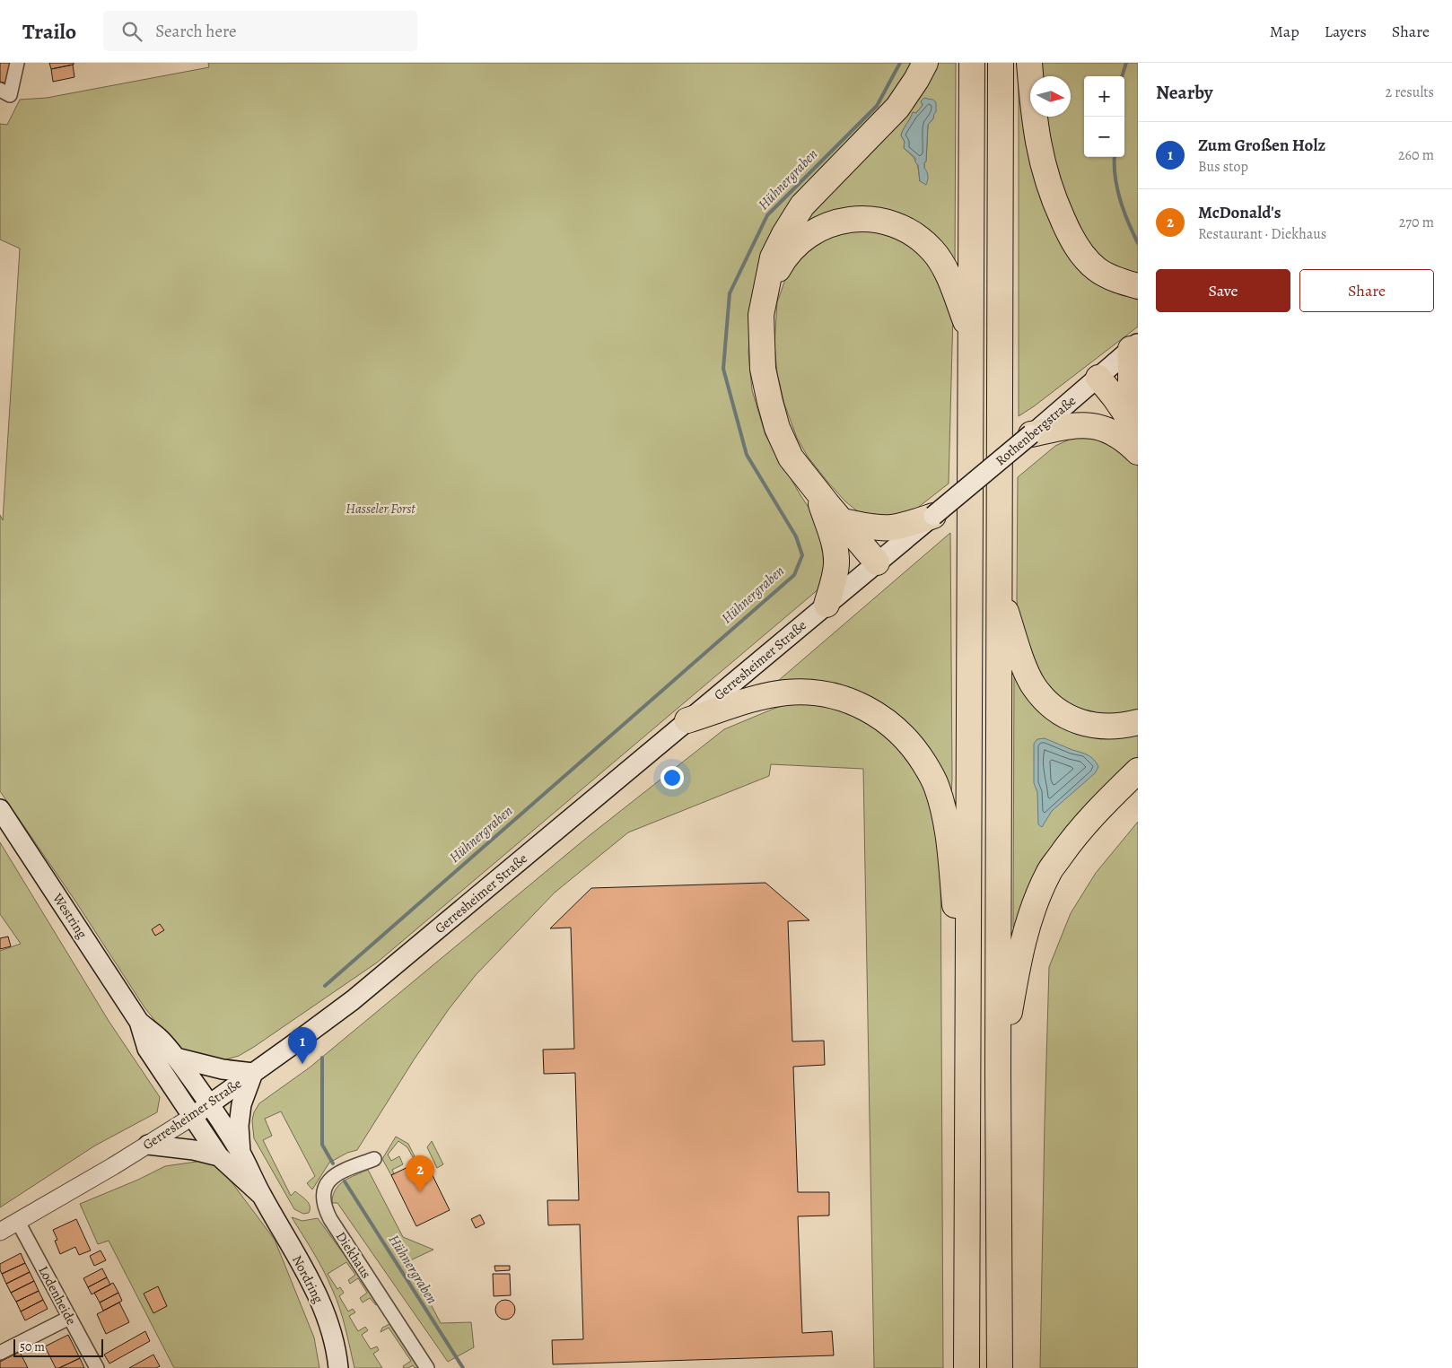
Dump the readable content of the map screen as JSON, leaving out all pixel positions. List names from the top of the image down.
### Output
{
  "streets": {
    "main road": [
      "Rothenbergstraße",
      "Gerresheimer Straße",
      "Westring",
      "Nordring"
    ],
    "street": ["Diekhaus", "Lodenheide"]
  },
  "crossings": [
    ["Rothenbergstraße", "Gerresheimer Straße"],
    ["Gerresheimer Straße", "Westring"],
    ["Gerresheimer Straße", "Nordring"],
    ["Gerresheimer Straße", "Lodenheide"],
    ["Westring", "Nordring"]
  ],
  "water": ["Hühnergraben"],
  "parks": ["Hasseler Forst"],
  "scale_bar": "50 m",
  "north": "right",
  "page": {
    "header": "Trailo",
    "search": "Search here",
    "nav": ["Map", "Layers", "Share"],
    "heading": ["Nearby", "2 results"],
    "map_buttons": ["+", "−"],
    "list": [
      {
        "mark": "1",
        "name": "Zum Großen Holz",
        "note": "Bus stop",
        "value": "260 m"
      },
      {
        "mark": "2",
        "name": "McDonald's",
        "note": "Restaurant · Diekhaus",
        "value": "270 m"
      }
    ],
    "buttons": ["Save", "Share"],
    "pins": ["1", "2"],
    "scale": "50 m"
  }
}
